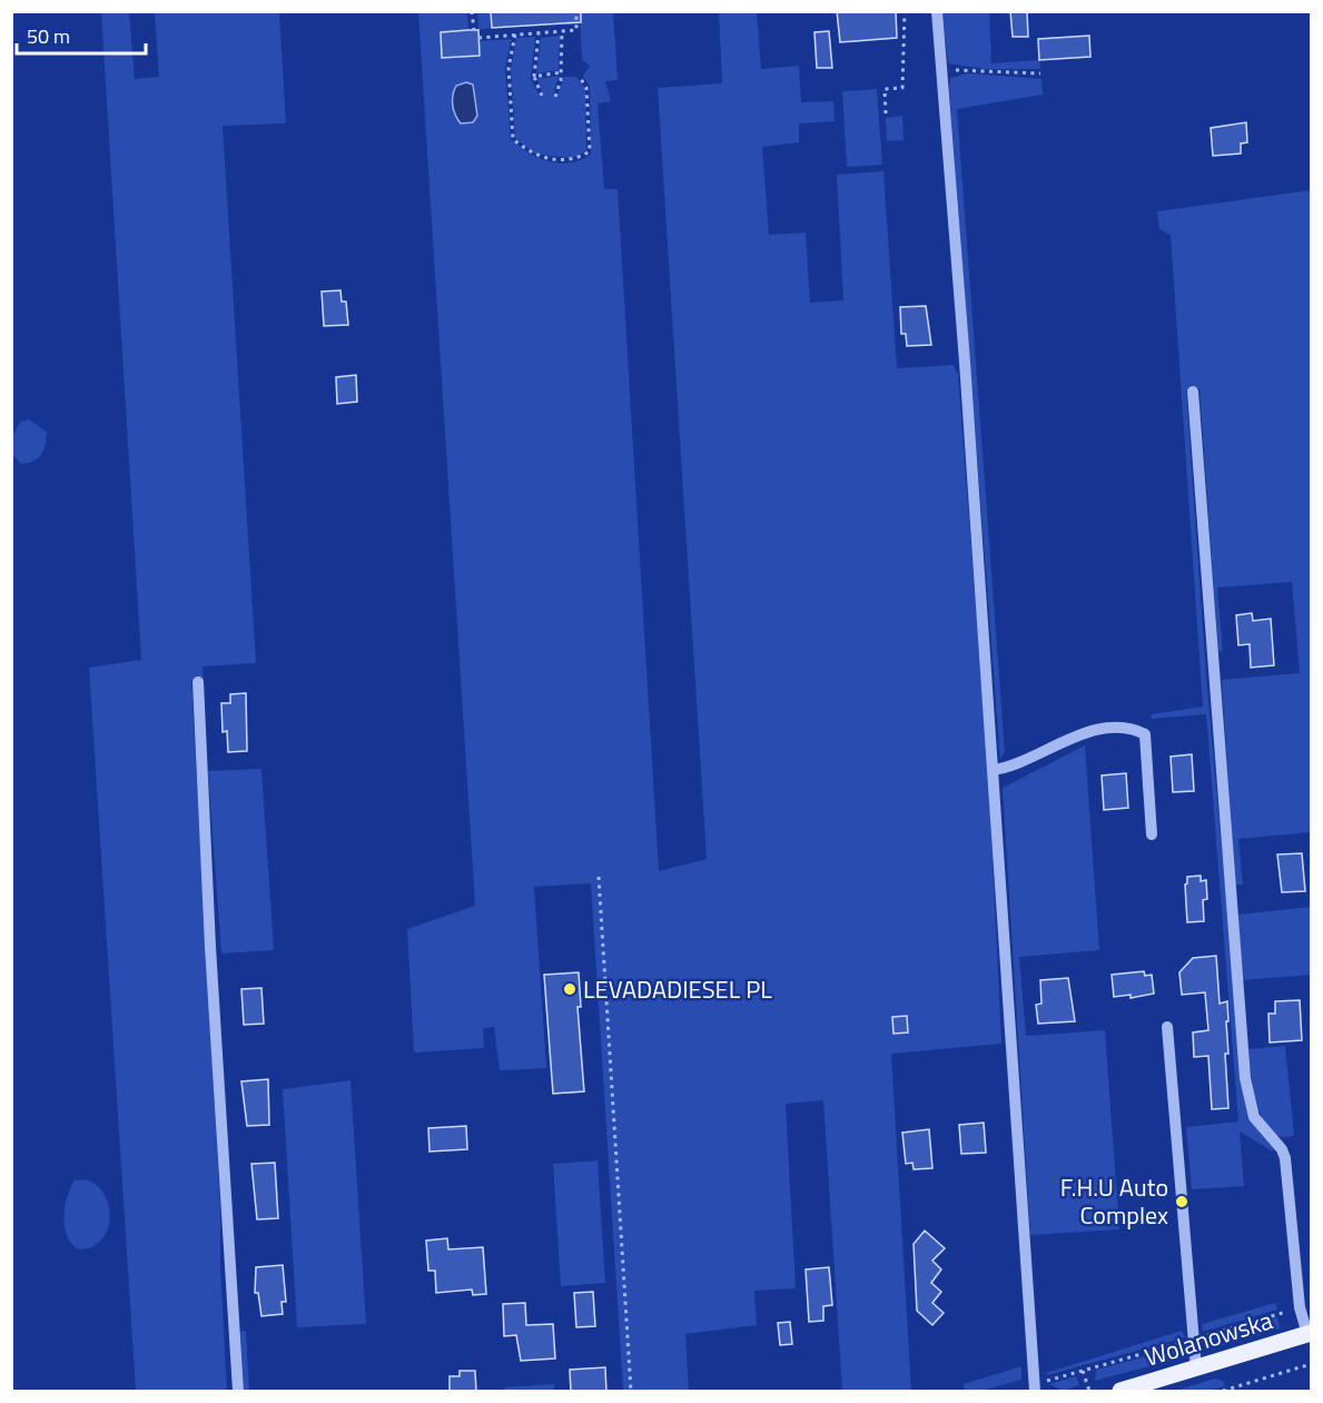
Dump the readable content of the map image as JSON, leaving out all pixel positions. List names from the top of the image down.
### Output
{
  "streets": {
    "main road": ["Wolanowska"]
  },
  "places": ["LEVADADIESEL PL", "F.H.U Auto Complex"],
  "scale_bar": "50 m"
}
